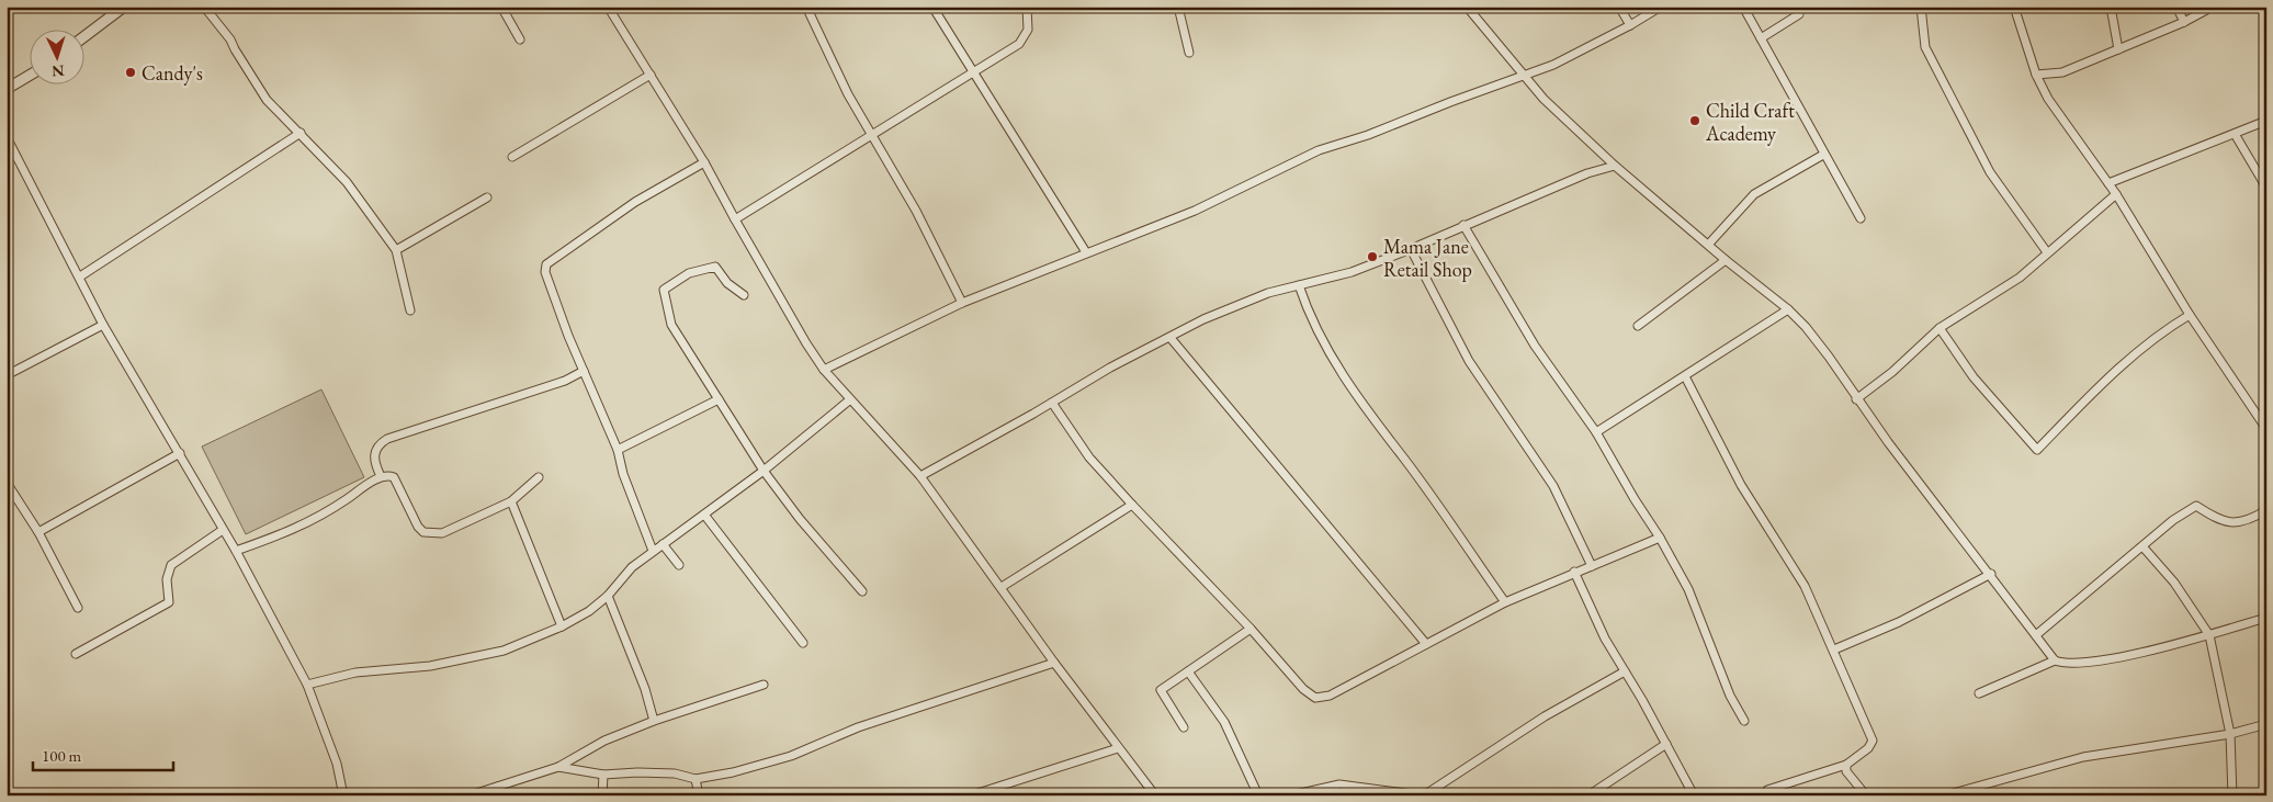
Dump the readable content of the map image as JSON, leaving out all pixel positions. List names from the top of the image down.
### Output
{
  "places": ["Candy's", "Child Craft Academy", "Mama Jane Retail Shop"],
  "scale_bar": "100 m",
  "north": "bottom"
}
